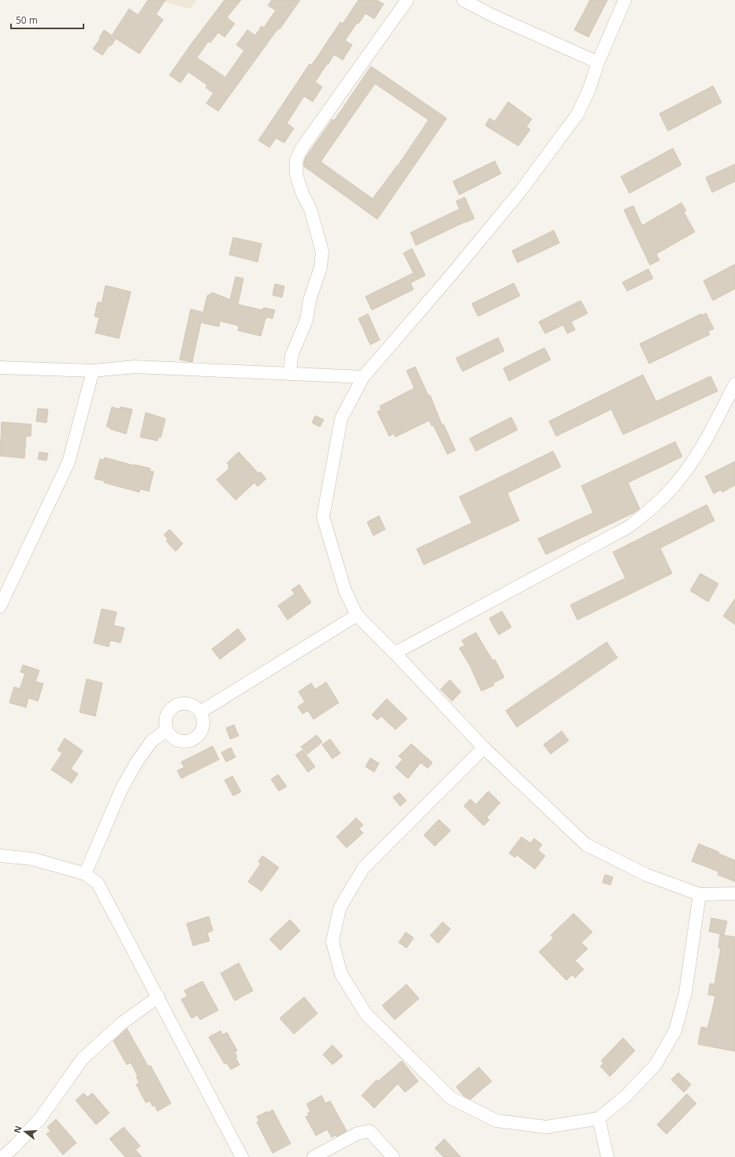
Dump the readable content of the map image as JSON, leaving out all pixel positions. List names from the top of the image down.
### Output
{
  "scale_bar": "50 m",
  "north": "left"
}
